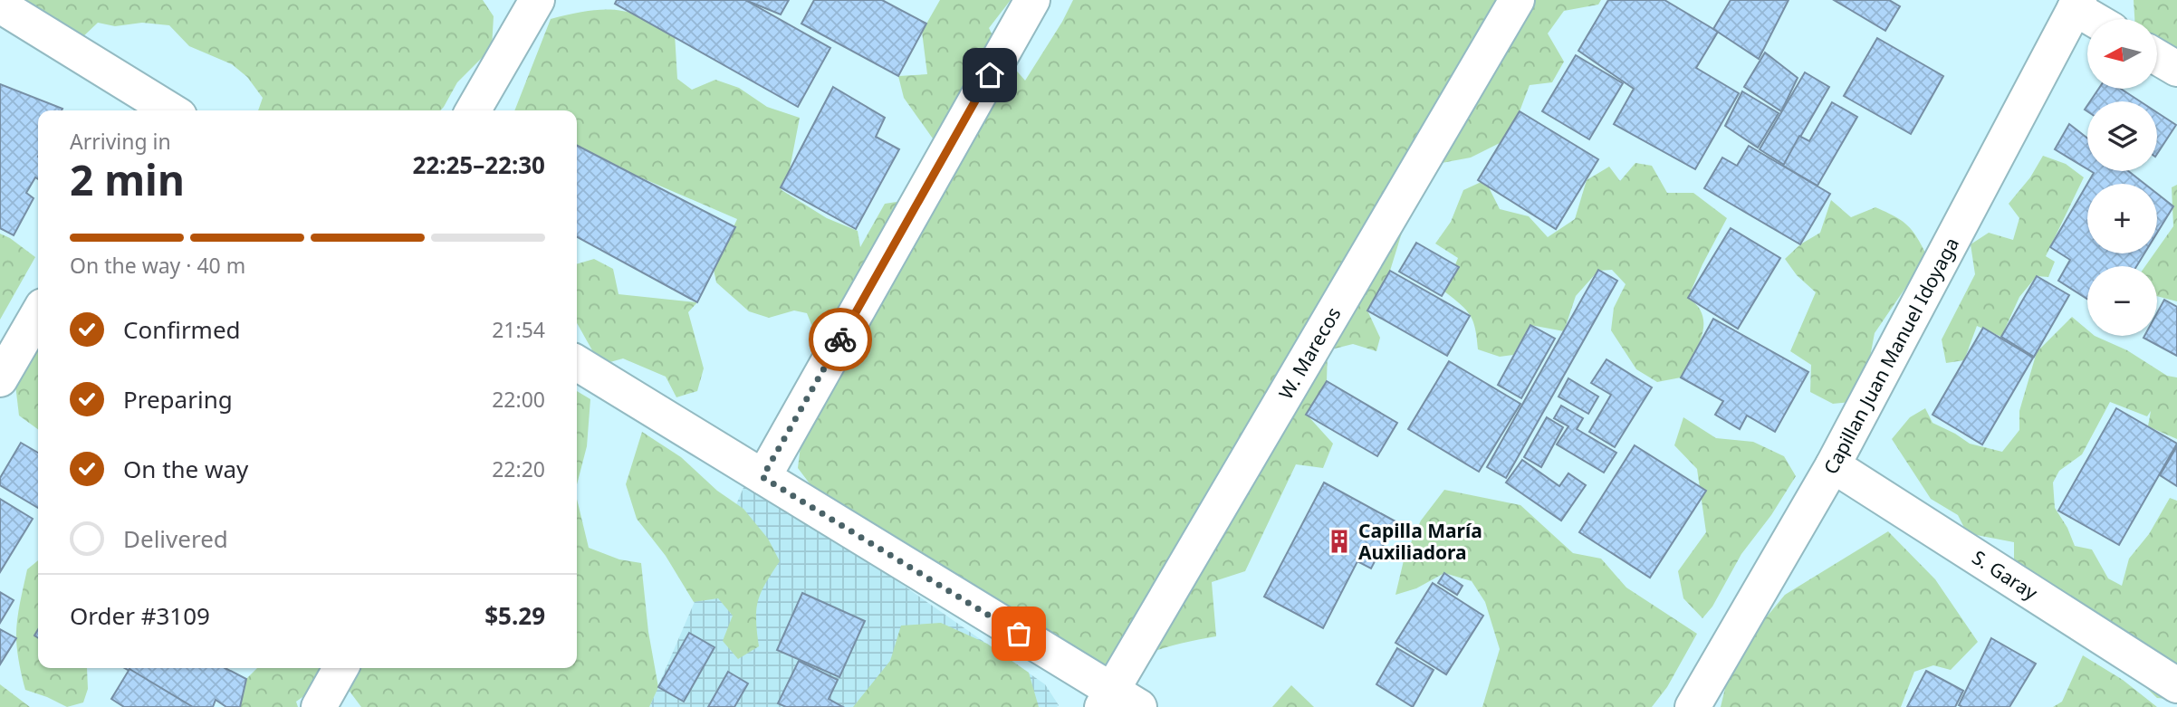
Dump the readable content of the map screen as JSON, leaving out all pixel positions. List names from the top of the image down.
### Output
{
  "streets": {
    "street": ["W. Marecos", "Capillan Juan Manuel Idoyaga", "S. Garay"]
  },
  "crossings": [
    ["Capillan Juan Manuel Idoyaga", "S. Garay"]
  ],
  "places": {
    "building": ["Capilla María Auxiliadora"]
  },
  "north": "left",
  "page": {
    "map_buttons": ["+", "−"],
    "heading": ["2 min", "Arriving in", "22:25–22:30"],
    "panel": ["Order #3109", "$5.29"],
    "bar": "On the way · 40 m",
    "list": [
      ["Confirmed", "21:54"],
      ["Preparing", "22:00"],
      ["On the way", "22:20"],
      "Delivered"
    ]
  }
}
